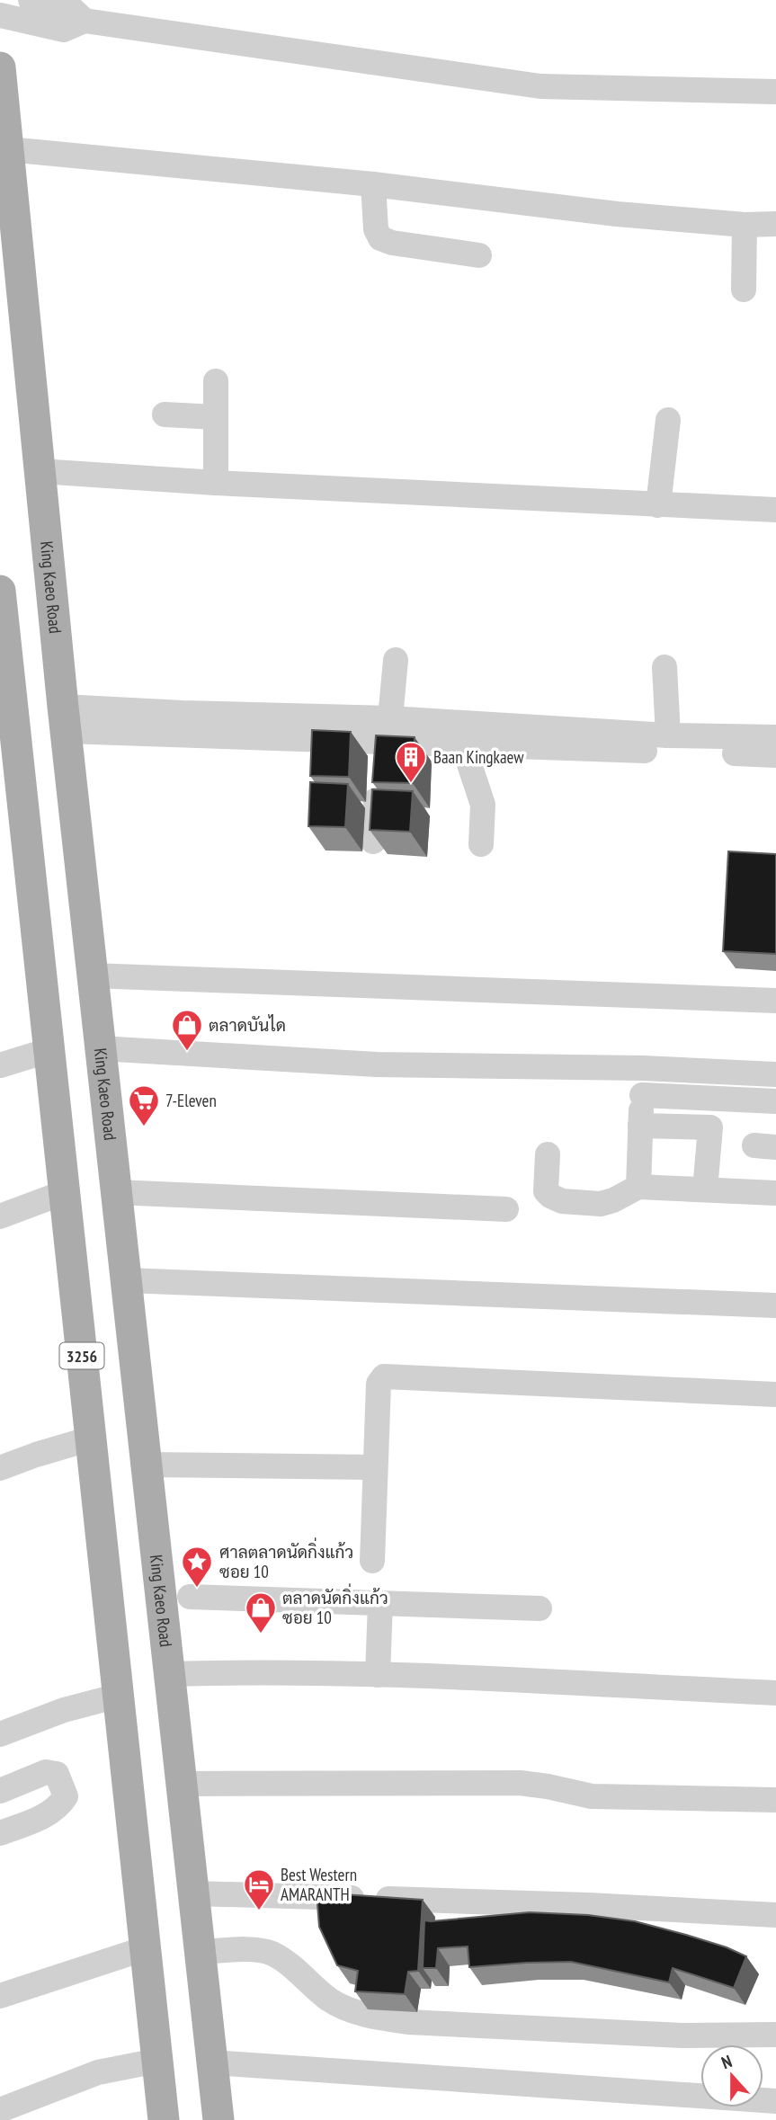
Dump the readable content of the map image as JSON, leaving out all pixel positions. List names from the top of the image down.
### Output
{
  "streets": {
    "main road": ["King Kaeo Road", "3256"]
  },
  "places": {
    "building": ["Baan Kingkaew"],
    "shop": ["ตลาดบันได", "ตลาดนัดกิ่งแก้ว ซอย 10"],
    "supermarket": ["7-Eleven"],
    "place": ["ศาลตลาดนัดกิ่งแก้ว ซอย 10"],
    "hotel": ["Best Western AMARANTH"]
  },
  "north": "top"
}
